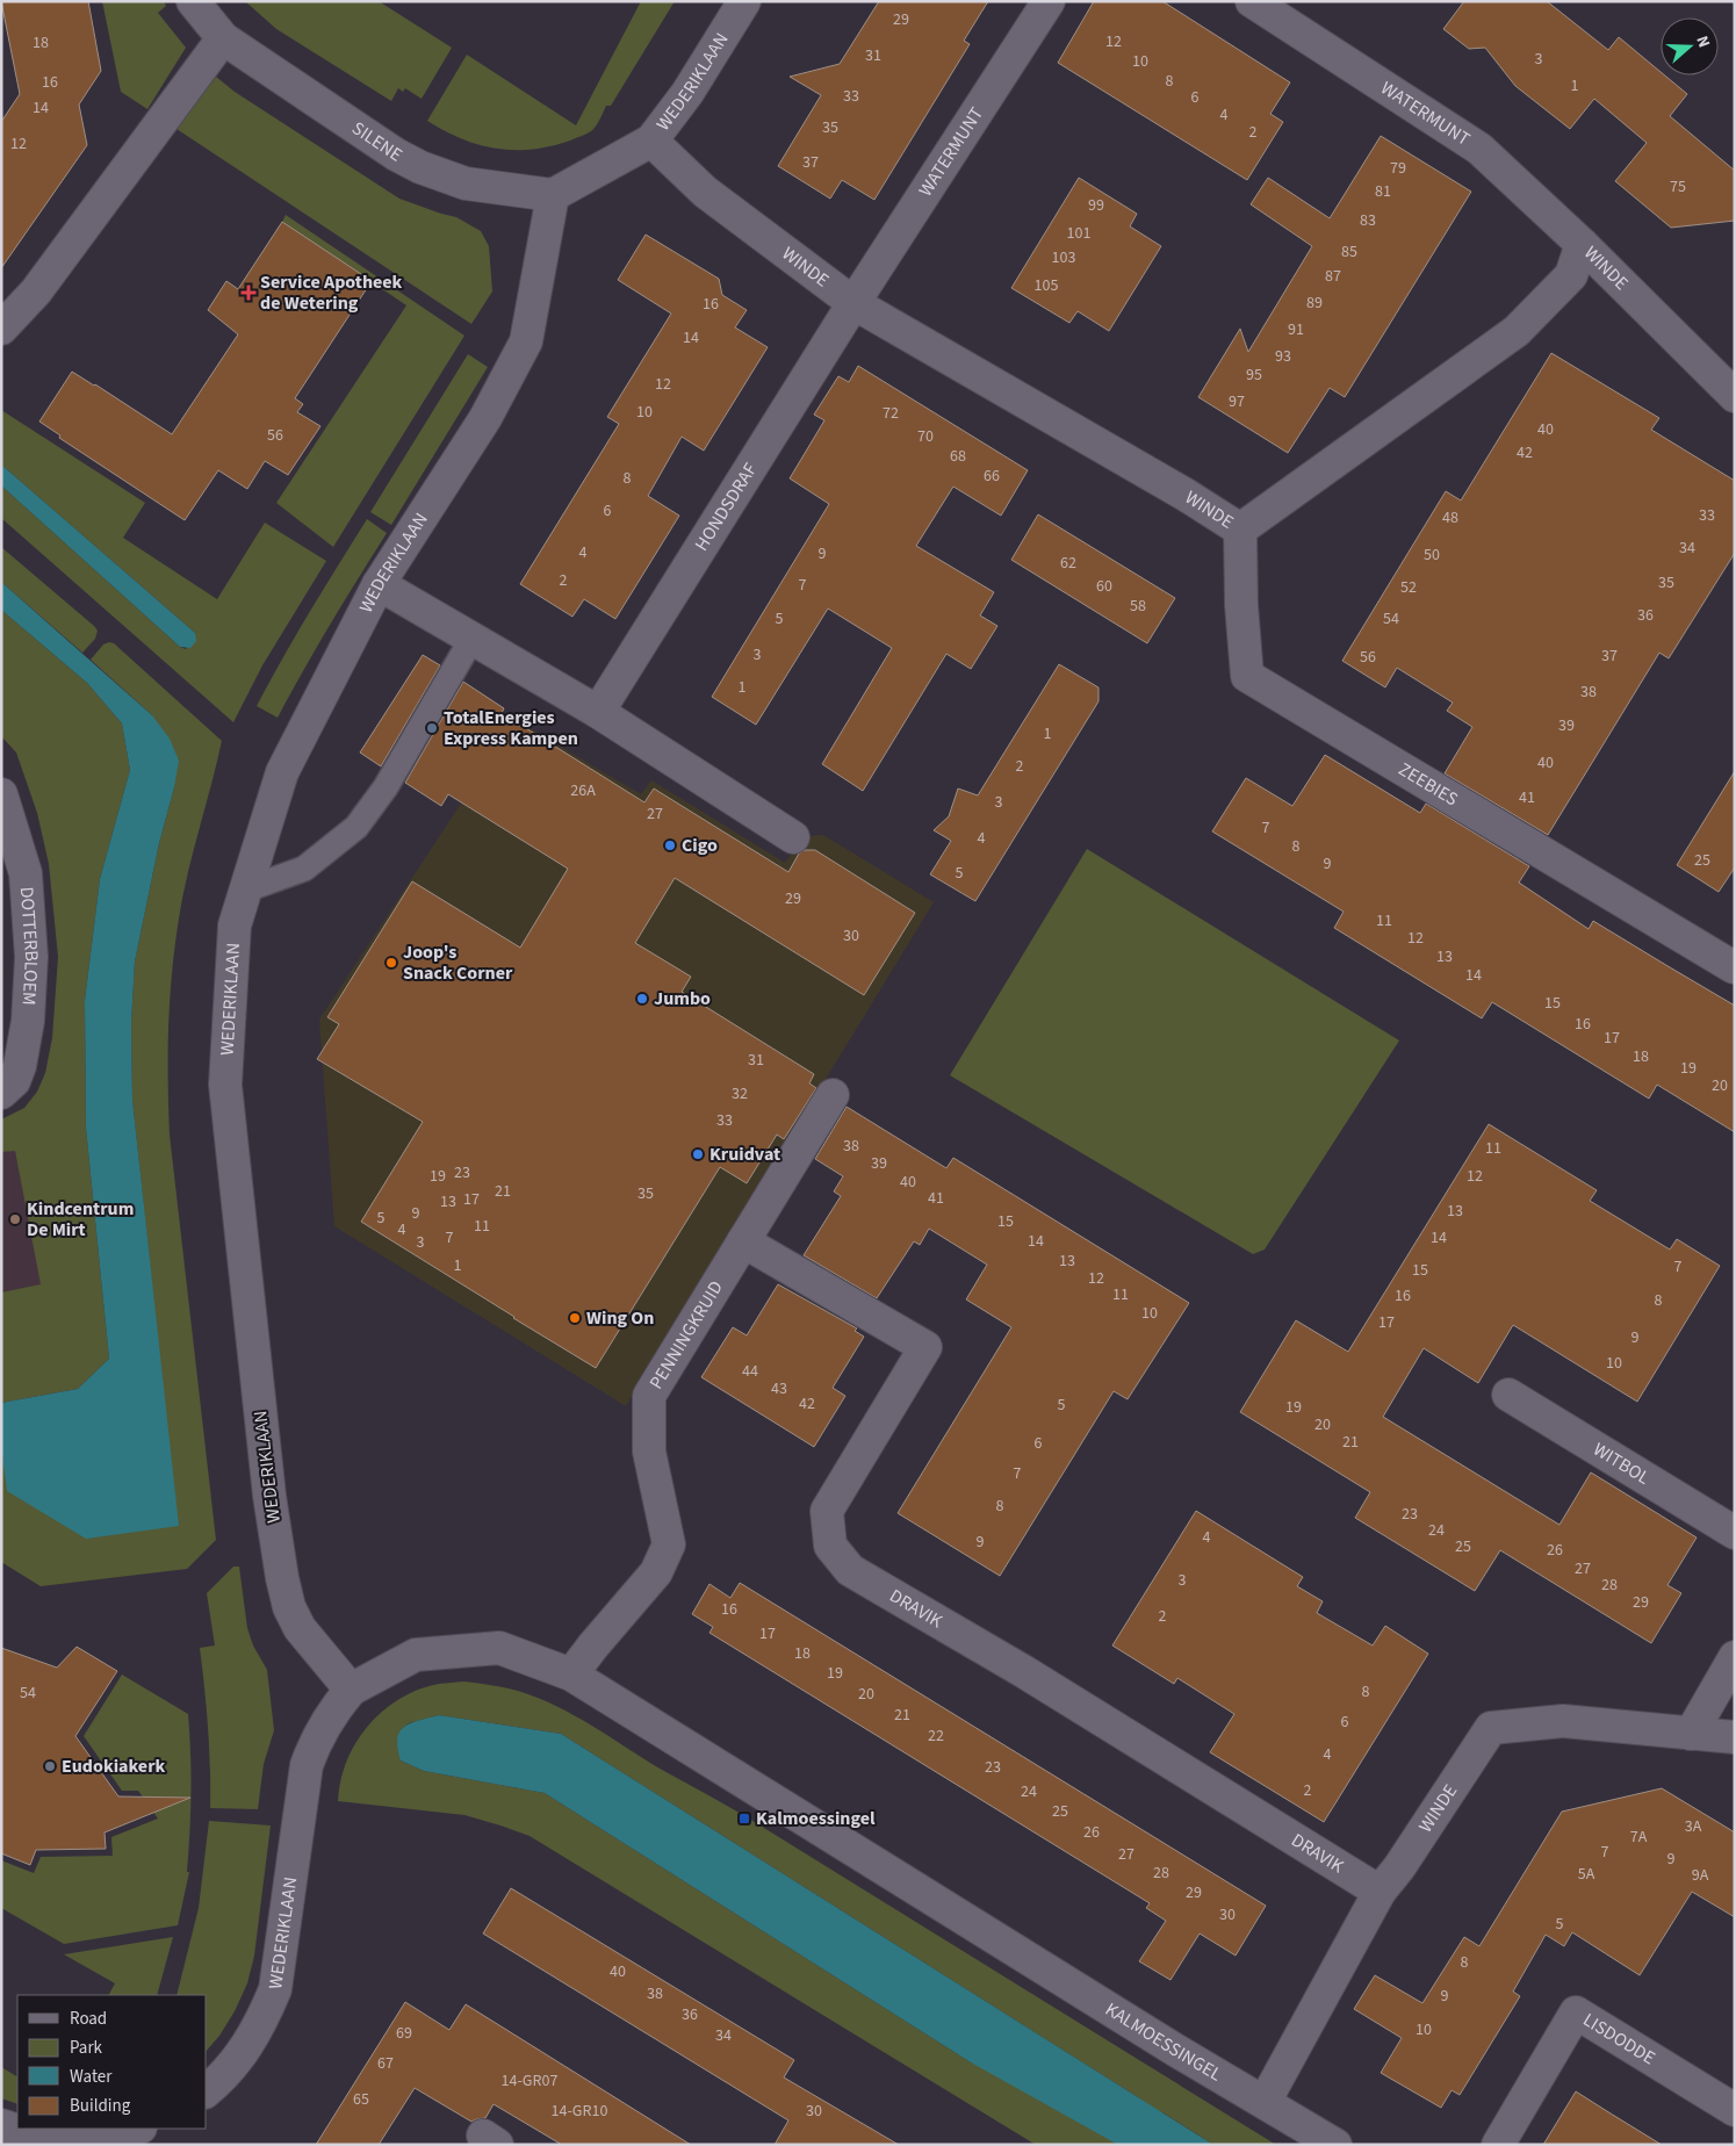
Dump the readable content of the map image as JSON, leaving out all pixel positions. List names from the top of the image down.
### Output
{
  "streets": {
    "street": [
      "WEDERIKLAAN",
      "WATERMUNT",
      "SILENE",
      "WINDE",
      "HONDSDRAF",
      "ZEEBIES",
      "DOTTERBLOEM",
      "PENNINGKRUID",
      "WITBOL",
      "DRAVIK",
      "LISDODDE",
      "KALMOESSINGEL"
    ]
  },
  "crossings": [
    ["WEDERIKLAAN", "SILENE"],
    ["WEDERIKLAAN", "WINDE"],
    ["WEDERIKLAAN", "KALMOESSINGEL"],
    ["WATERMUNT", "WINDE"],
    ["WATERMUNT", "HONDSDRAF"],
    ["WINDE", "HONDSDRAF"],
    ["WINDE", "ZEEBIES"],
    ["WINDE", "DRAVIK"],
    ["WINDE", "KALMOESSINGEL"],
    ["PENNINGKRUID", "DRAVIK"],
    ["PENNINGKRUID", "KALMOESSINGEL"]
  ],
  "places": {
    "health": ["Service Apotheek de Wetering"],
    "other": [
      "TotalEnergies Express Kampen",
      "Cigo",
      "Joop's Snack Corner",
      "Jumbo",
      "Kruidvat",
      "Kindcentrum De Mirt",
      "Wing On",
      "Eudokiakerk"
    ],
    "transit": ["Kalmoessingel"]
  },
  "house_numbers": [
    "29",
    "12",
    "18",
    "31",
    "3",
    "10",
    "8",
    "16",
    "1",
    "33",
    "6",
    "14",
    "4",
    "35",
    "2",
    "12",
    "37",
    "79",
    "75",
    "81",
    "99",
    "83",
    "101",
    "85",
    "103",
    "87",
    "105",
    "89",
    "16",
    "91",
    "14",
    "93",
    "95",
    "12",
    "97",
    "10",
    "72",
    "40",
    "56",
    "70",
    "42",
    "68",
    "66",
    "8",
    "6",
    "33",
    "48",
    "34",
    "4",
    "9",
    "50",
    "62",
    "2",
    "35",
    "7",
    "60",
    "52",
    "58",
    "36",
    "5",
    "54",
    "3",
    "37",
    "56",
    "1",
    "38",
    "39",
    "1",
    "40",
    "2",
    "26A",
    "41",
    "3",
    "27",
    "7",
    "4",
    "8",
    "25",
    "9",
    "5",
    "29",
    "11",
    "30",
    "12",
    "13",
    "14",
    "15",
    "16",
    "17",
    "18",
    "31",
    "19",
    "20",
    "32",
    "33",
    "38",
    "11",
    "39",
    "23",
    "19",
    "12",
    "40",
    "21",
    "35",
    "41",
    "17",
    "13",
    "13",
    "9",
    "5",
    "15",
    "11",
    "4",
    "7",
    "14",
    "14",
    "3",
    "13",
    "1",
    "7",
    "15",
    "12",
    "11",
    "16",
    "8",
    "10",
    "17",
    "9",
    "10",
    "44",
    "43",
    "42",
    "5",
    "19",
    "20",
    "21",
    "6",
    "7",
    "8",
    "23",
    "24",
    "4",
    "9",
    "25",
    "26",
    "27",
    "3",
    "28",
    "29",
    "16",
    "2",
    "17",
    "18",
    "19",
    "8",
    "54",
    "20",
    "21",
    "6",
    "22",
    "4",
    "23",
    "2",
    "24",
    "25",
    "3A",
    "26",
    "7A",
    "7",
    "27",
    "9",
    "28",
    "5A",
    "9A",
    "29",
    "30",
    "5",
    "8",
    "40",
    "38",
    "9",
    "36",
    "10",
    "69",
    "34",
    "67",
    "14-GR07",
    "65",
    "14-GR10",
    "30"
  ],
  "legend": [
    "Road",
    "Park",
    "Water",
    "Building"
  ],
  "north": "right"
}
